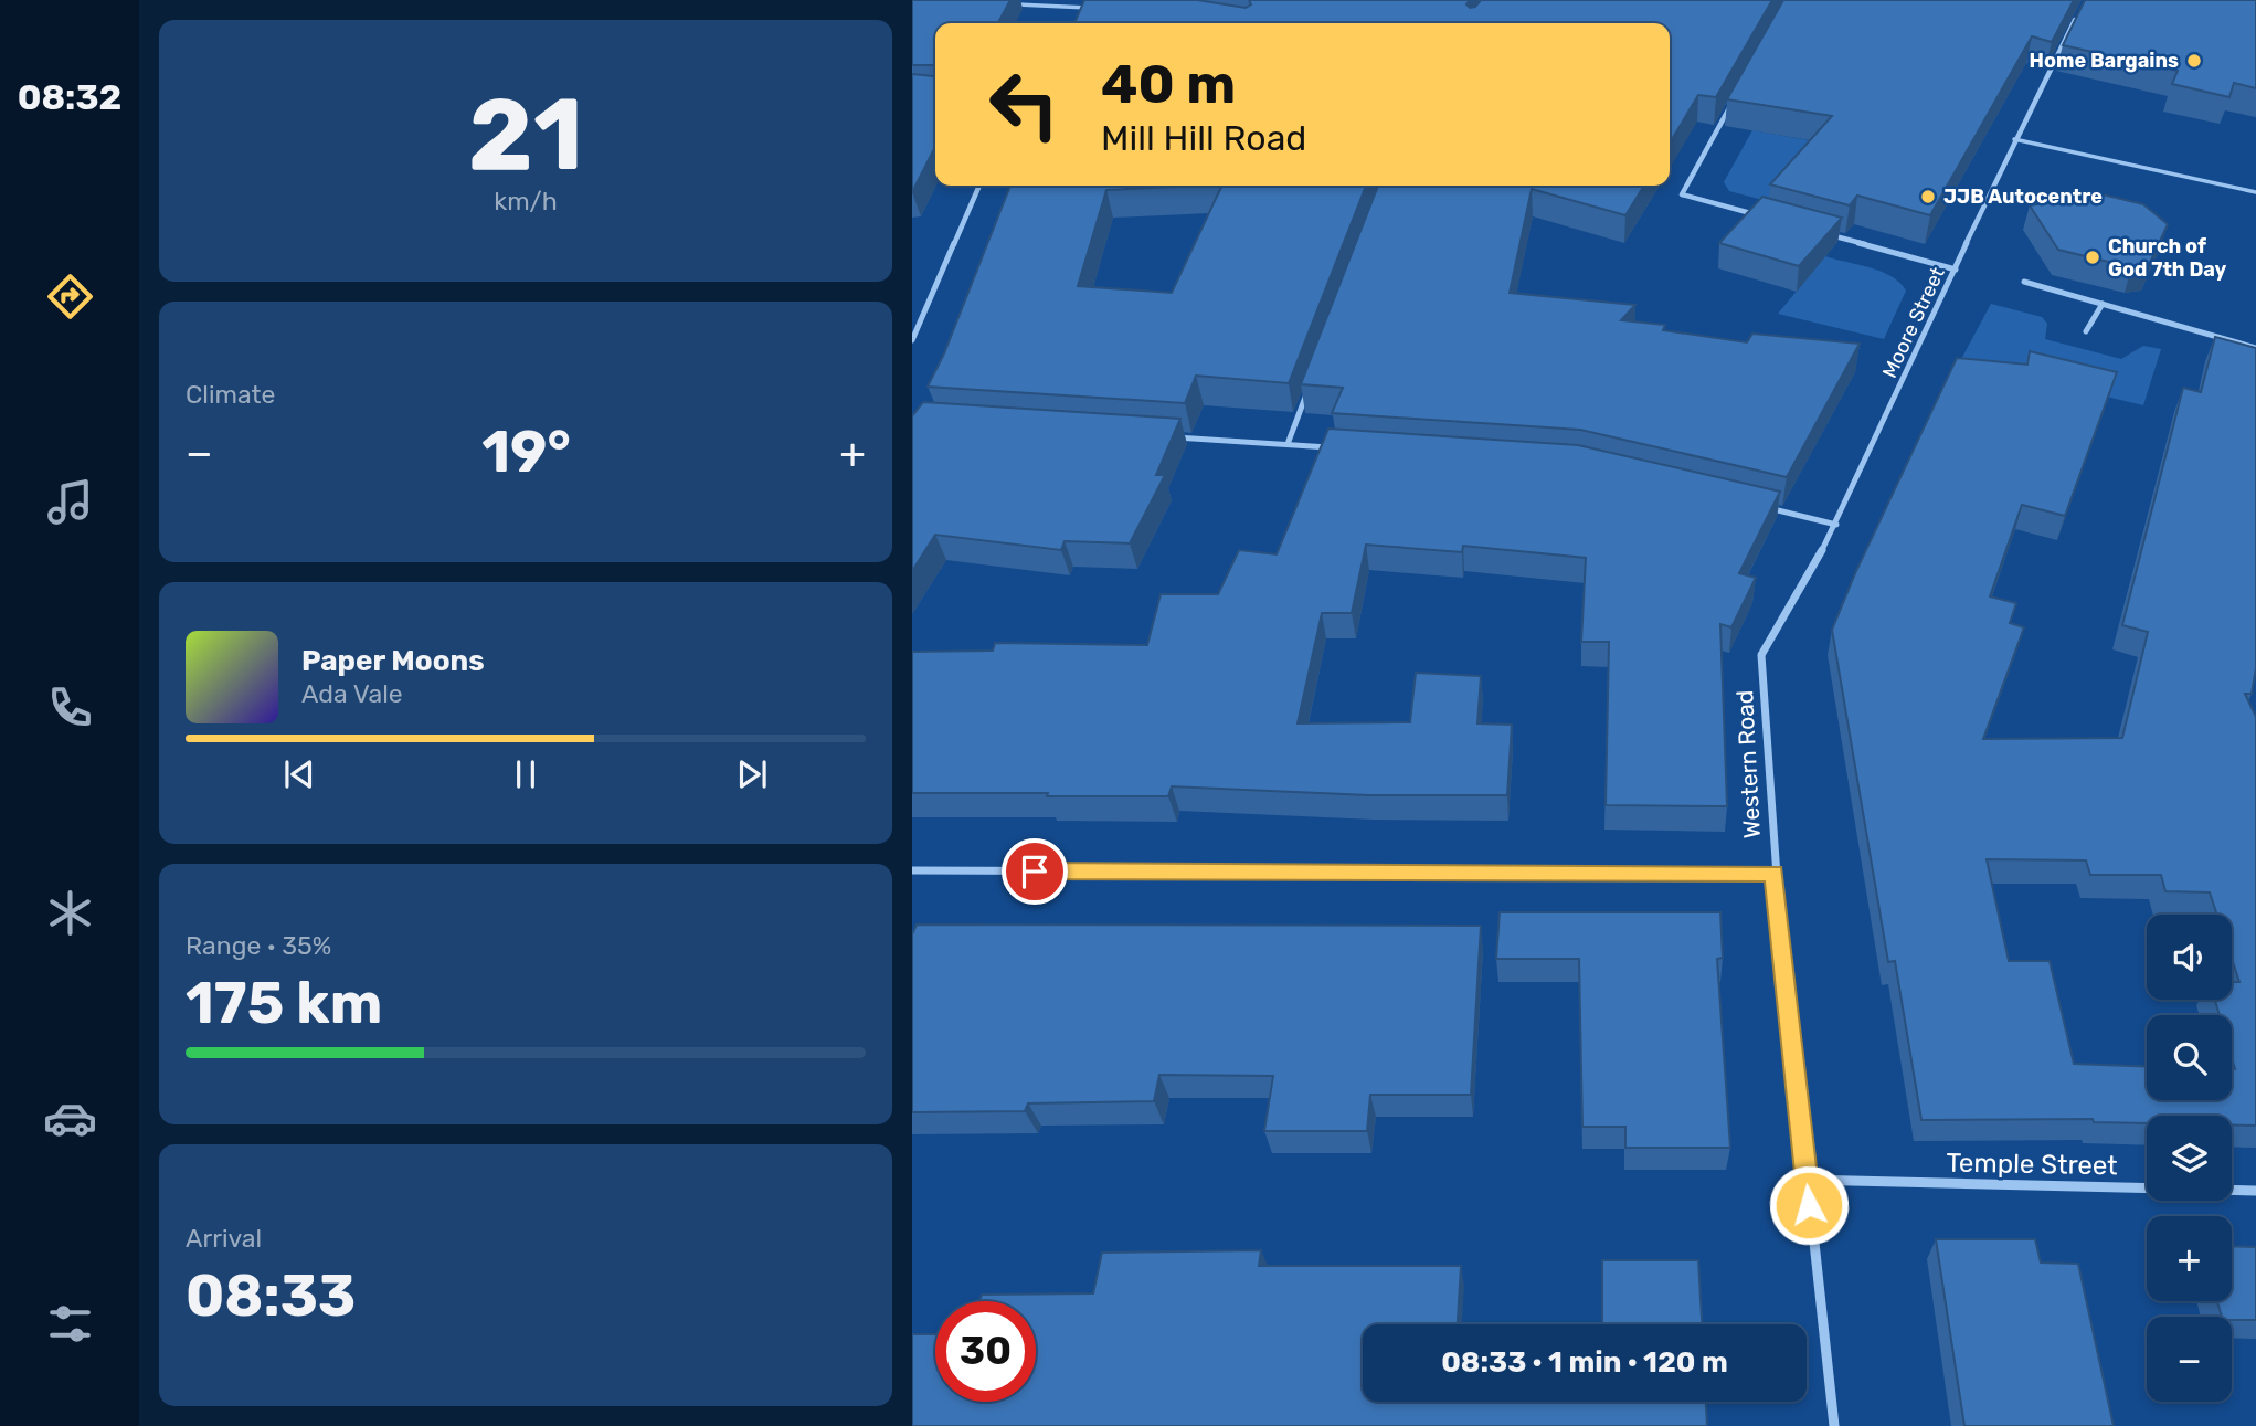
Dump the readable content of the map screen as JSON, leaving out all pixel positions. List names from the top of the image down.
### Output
{
  "streets": {
    "street": ["Moore Street", "Western Road", "Temple Street"]
  },
  "crossings": [
    ["Moore Street", "Western Road"],
    ["Western Road", "Temple Street"]
  ],
  "places": ["Home Bargains", "JJB Autocentre", "Church of God 7th Day"],
  "page": {
    "tabs": "08:32",
    "tile": [
      ["21", "km/h"],
      "Climate",
      ["Range · 35%", "175 km"],
      ["Arrival", "08:33"]
    ],
    "turn": ["40 m", "Mill Hill Road"],
    "heat": ["−", "19°", "+"],
    "song": ["Paper Moons", "Ada Vale"],
    "map_buttons": ["+", "−"],
    "limit": "30",
    "trip": "08:33 · 1 min · 120 m"
  }
}
